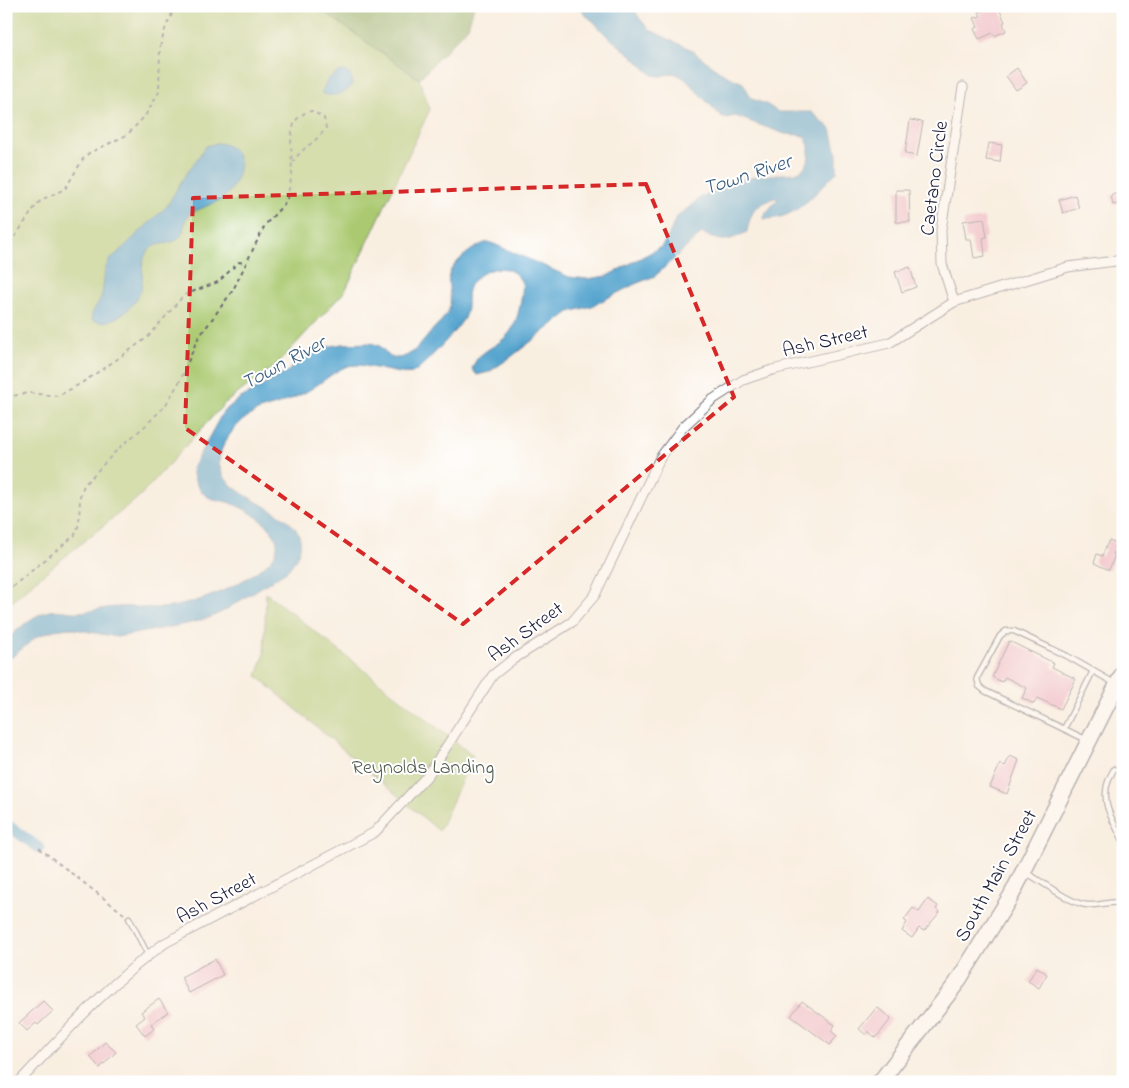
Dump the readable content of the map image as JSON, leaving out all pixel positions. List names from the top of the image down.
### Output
{
  "streets": {
    "main road": ["South Main Street"],
    "street": ["Caetano Circle", "Ash Street"]
  },
  "crossings": [
    ["Caetano Circle", "Ash Street"]
  ],
  "water": ["Town River"],
  "parks": ["Reynolds Landing"]
}
